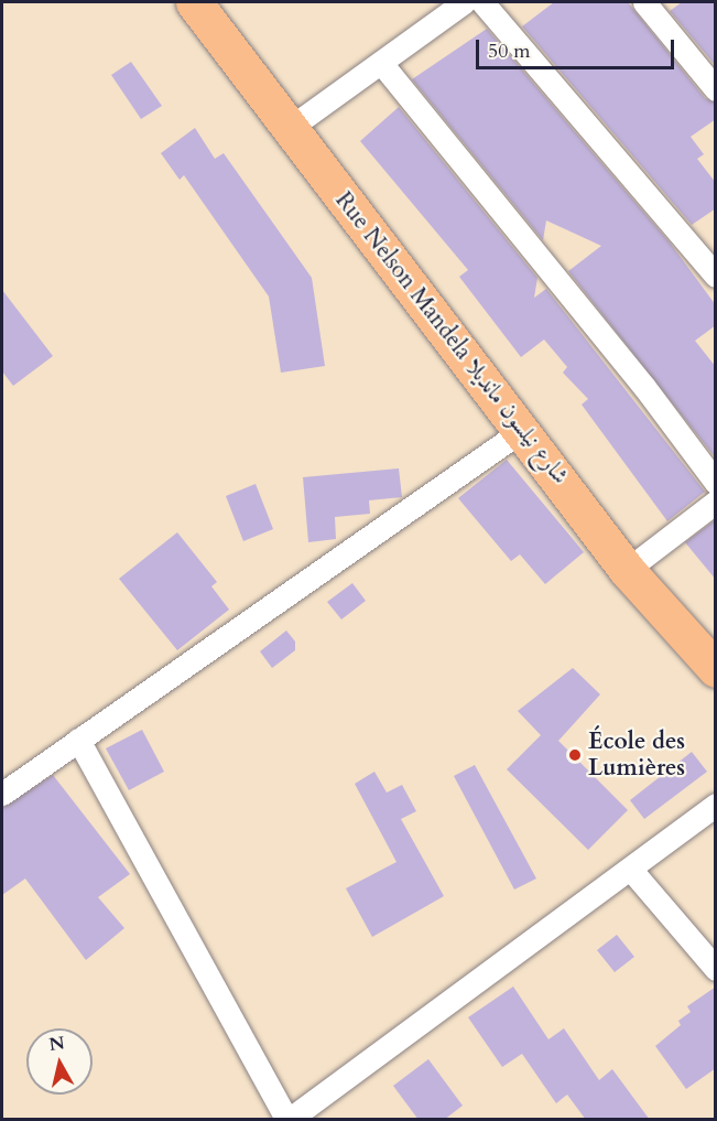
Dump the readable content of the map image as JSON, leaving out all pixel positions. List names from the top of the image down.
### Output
{
  "streets": {
    "main road": ["Rue Nelson Mandela شارع نيلسون مانديلا"]
  },
  "places": ["École des Lumières"],
  "scale_bar": "50 m",
  "north": "top"
}
